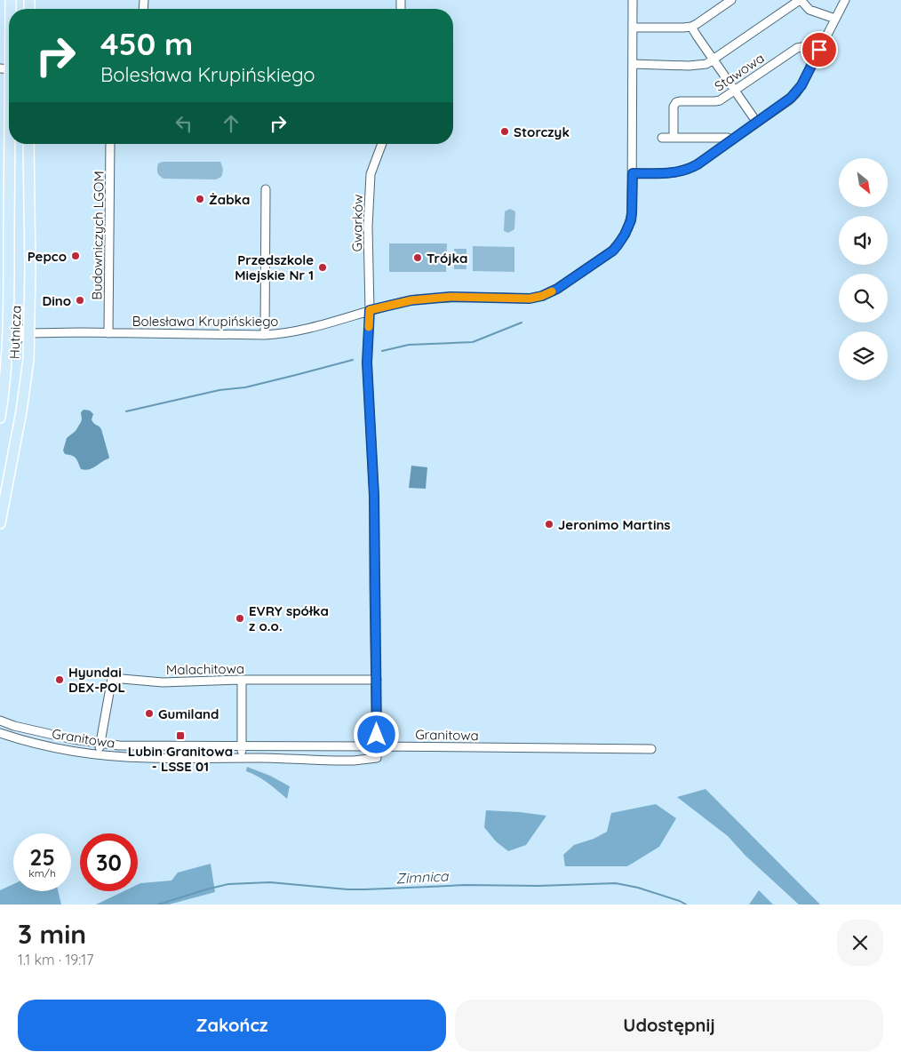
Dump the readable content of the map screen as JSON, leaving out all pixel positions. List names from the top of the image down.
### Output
{
  "streets": {
    "main road": ["Hutnicza"],
    "street": [
      "Stawowa",
      "Gwarków",
      "Budowniczych LGOM",
      "Bolesława Krupińskiego",
      "Malachitowa",
      "Granitowa"
    ]
  },
  "crossings": [
    ["Gwarków", "Bolesława Krupińskiego"],
    ["Gwarków", "Malachitowa"],
    ["Gwarków", "Granitowa"],
    ["Budowniczych LGOM", "Bolesława Krupińskiego"],
    ["Bolesława Krupińskiego", "Hutnicza"],
    ["Malachitowa", "Granitowa"]
  ],
  "water": ["Zimnica"],
  "places": {
    "other": [
      "Storczyk",
      "Żabka",
      "Pepco",
      "Trójka",
      "Przedszkole Miejskie Nr 1",
      "Dino",
      "Jeronimo Martins",
      "EVRY spółka z o.o.",
      "Hyundai DEX-POL",
      "Gumiland"
    ],
    "transit": ["Lubin Granitowa - LSSE 01"]
  },
  "north": "bottom right",
  "page": {
    "turn": ["450 m", "Bolesława Krupińskiego"],
    "speed": "25 km/h",
    "limit": "30",
    "heading": ["3 min", "1.1 km · 19:17"],
    "buttons": ["Zakończ", "Udostępnij"]
  }
}
